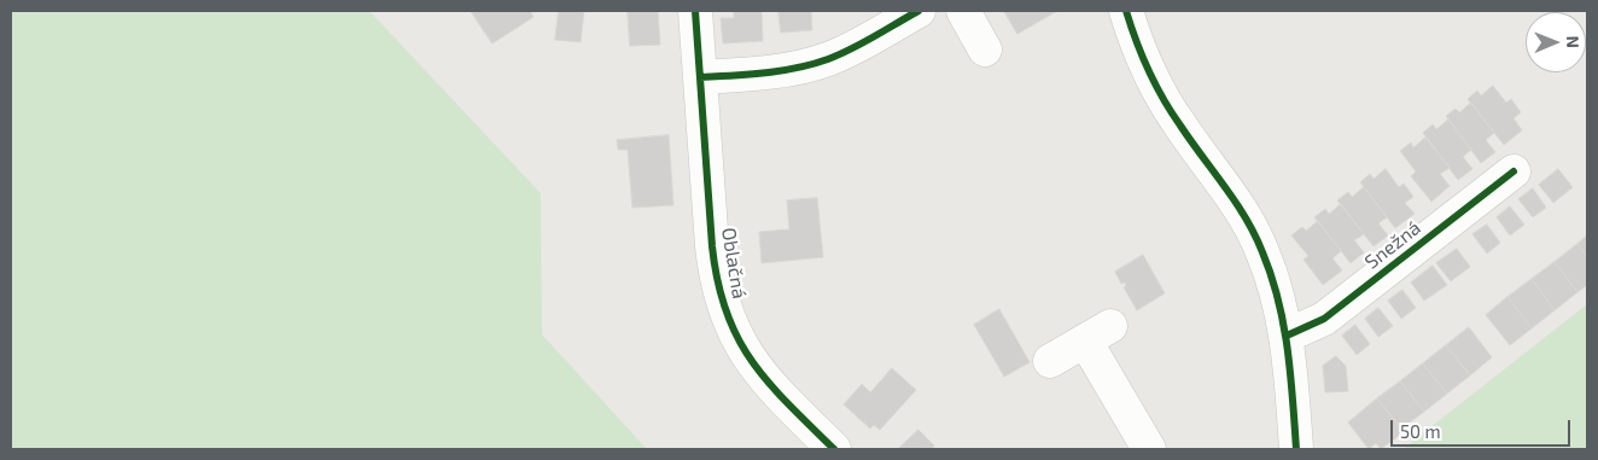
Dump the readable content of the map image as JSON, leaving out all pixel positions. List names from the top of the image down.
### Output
{
  "streets": {
    "street": ["Snežná", "Oblačná"]
  },
  "scale_bar": "50 m",
  "north": "right"
}
